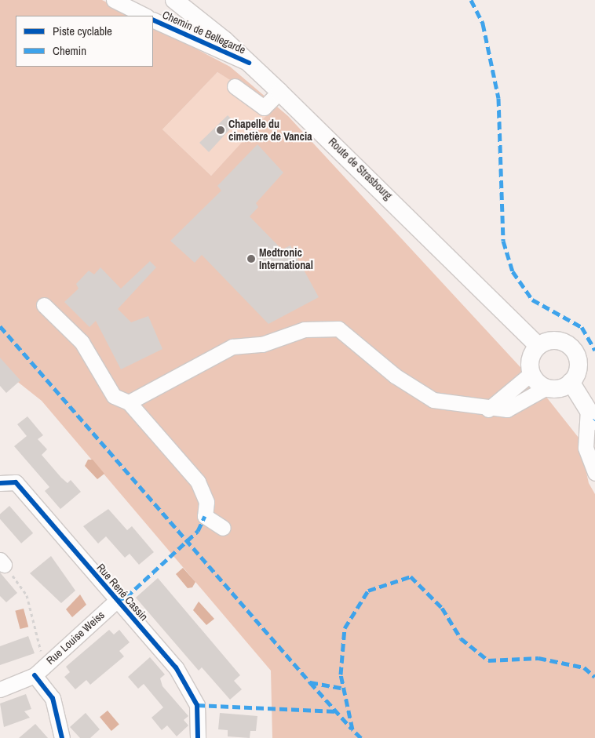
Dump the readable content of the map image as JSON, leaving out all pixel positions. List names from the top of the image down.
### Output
{
  "streets": {
    "main road": ["Route de Strasbourg"],
    "street": ["Chemin de Bellegarde", "Rue René Cassin", "Rue Louise Weiss"]
  },
  "crossings": [
    ["Chemin de Bellegarde", "Route de Strasbourg"],
    ["Rue René Cassin", "Rue Louise Weiss"]
  ],
  "places": ["Chapelle du cimetière de Vancia", "Medtronic International"],
  "legend": ["Piste cyclable", "Chemin"]
}
